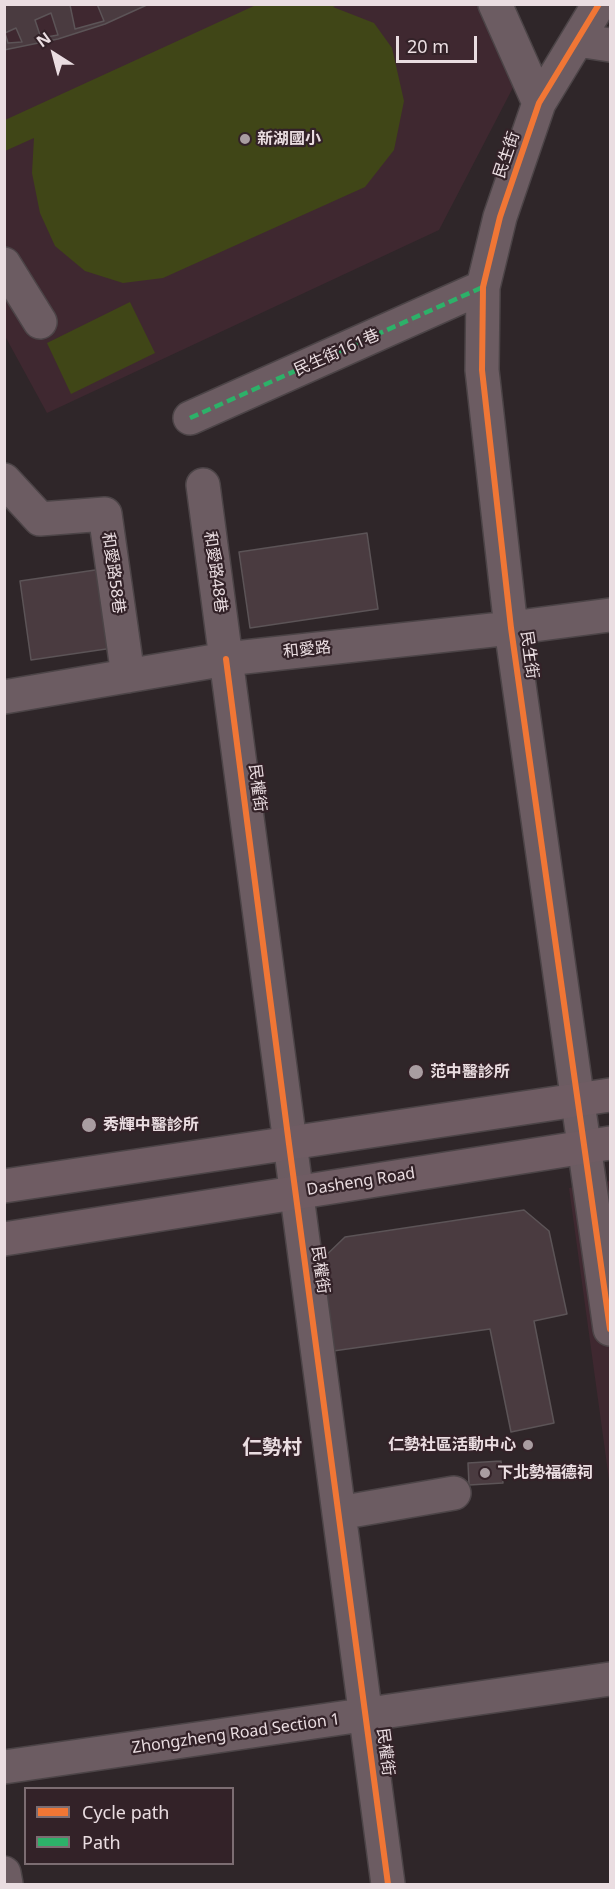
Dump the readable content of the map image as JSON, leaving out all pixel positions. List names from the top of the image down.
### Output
{
  "streets": {
    "main road": ["Dasheng Road"],
    "street": [
      "民生街",
      "民生街161巷",
      "和愛路48巷",
      "和愛路58巷",
      "和愛路",
      "民權街",
      "Zhongzheng Road Section 1"
    ]
  },
  "crossings": [
    ["民生街", "民生街161巷"],
    ["民生街", "和愛路"],
    ["民生街", "Dasheng Road"],
    ["和愛路48巷", "和愛路"],
    ["和愛路48巷", "民權街"],
    ["和愛路58巷", "和愛路"],
    ["和愛路", "民權街"],
    ["民權街", "Dasheng Road"],
    ["民權街", "Zhongzheng Road Section 1"]
  ],
  "districts": ["仁勢村"],
  "places": [
    "新湖國小",
    "范中醫診所",
    "秀輝中醫診所",
    "仁勢社區活動中心",
    "下北勢福德祠"
  ],
  "legend": ["Cycle path", "Path"],
  "scale_bar": "20 m",
  "north": "top left"
}
